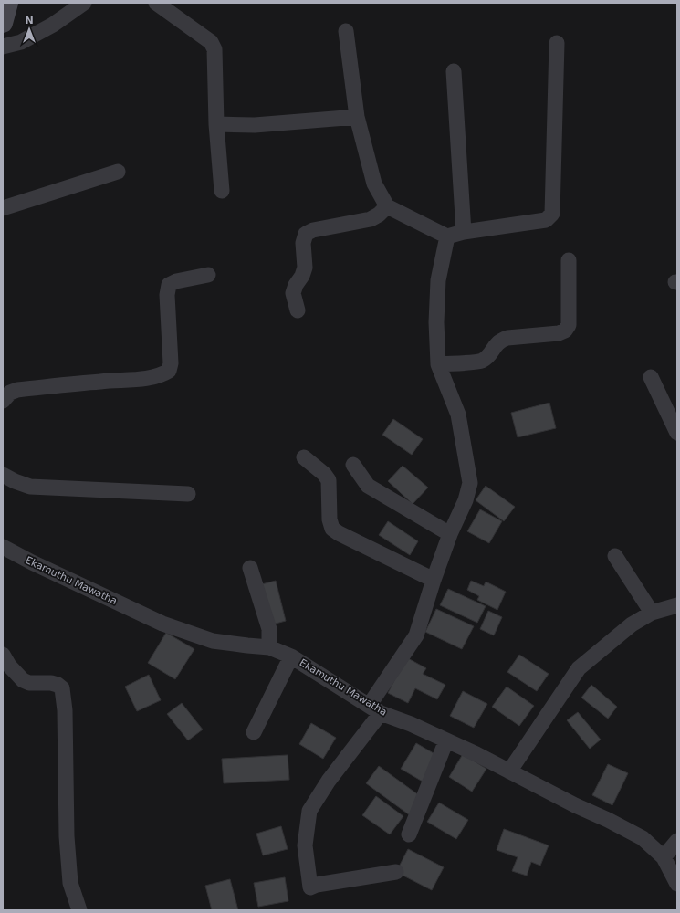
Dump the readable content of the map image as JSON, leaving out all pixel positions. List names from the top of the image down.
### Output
{
  "streets": {
    "street": ["Ekamuthu Mawatha"]
  },
  "north": "top"
}
